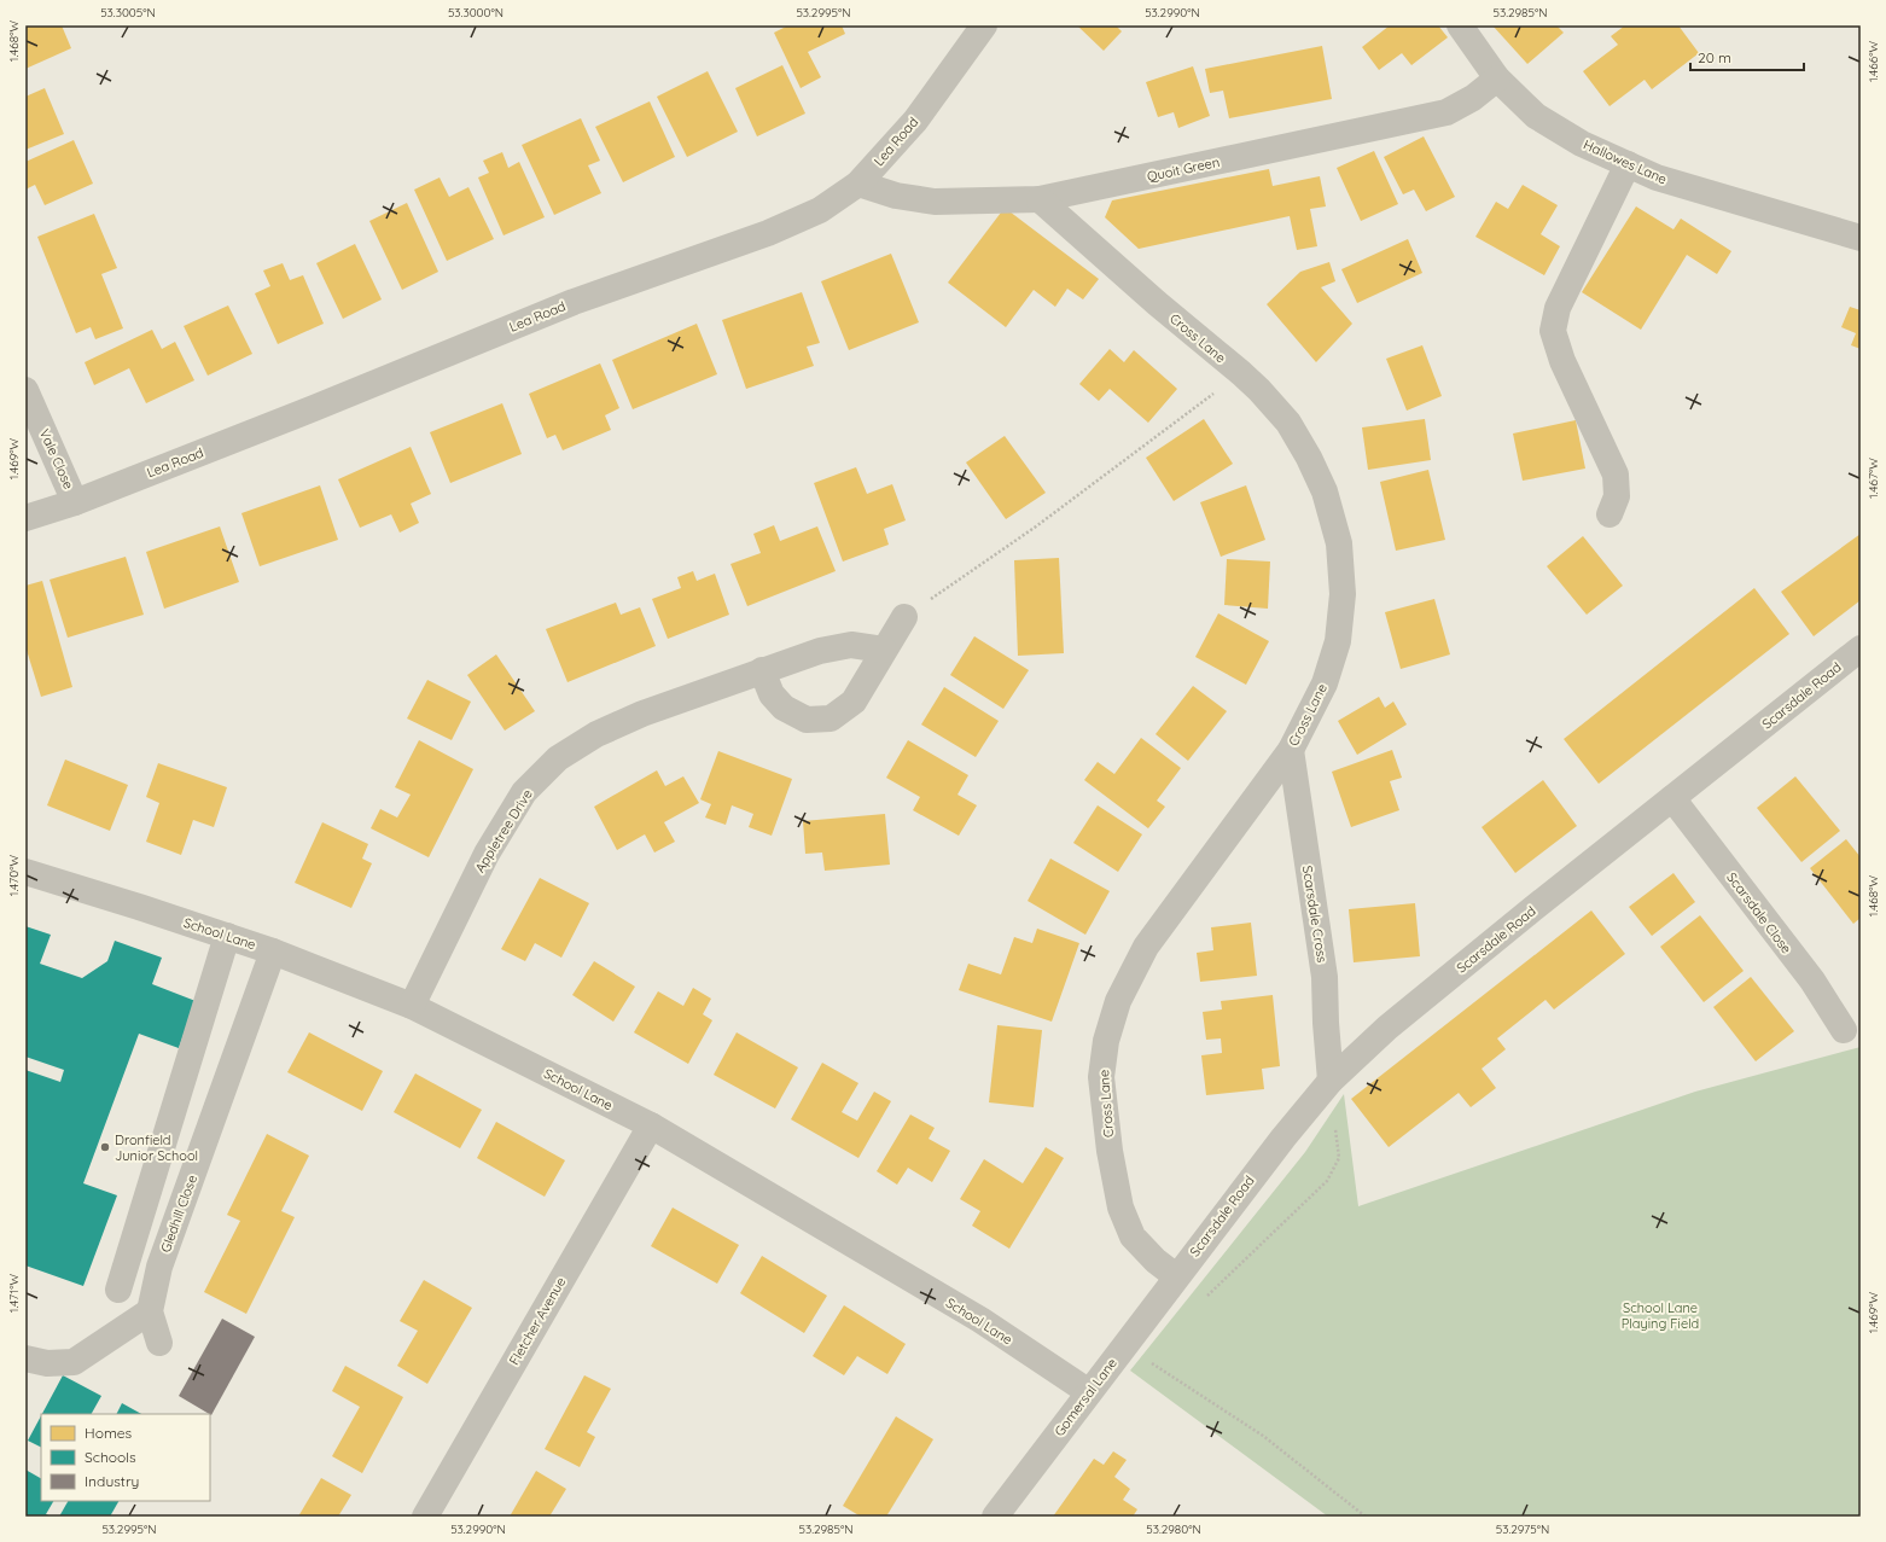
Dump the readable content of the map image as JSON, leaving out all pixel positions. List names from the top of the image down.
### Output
{
  "streets": {
    "street": [
      "Lea Road",
      "Hallowes Lane",
      "Quoit Green",
      "Cross Lane",
      "Vale Close",
      "Scarsdale Road",
      "Appletree Drive",
      "Scarsdale Close",
      "Scarsdale Cross",
      "School Lane",
      "Gledhill Close",
      "Fletcher Avenue",
      "Gomersal Lane"
    ]
  },
  "crossings": [
    ["Lea Road", "Quoit Green"],
    ["Lea Road", "Vale Close"],
    ["Hallowes Lane", "Quoit Green"],
    ["Quoit Green", "Cross Lane"],
    ["Cross Lane", "Scarsdale Road"],
    ["Cross Lane", "Scarsdale Cross"],
    ["Cross Lane", "Gomersal Lane"],
    ["Scarsdale Road", "Scarsdale Close"],
    ["Scarsdale Road", "Scarsdale Cross"],
    ["Scarsdale Road", "Gomersal Lane"],
    ["Appletree Drive", "School Lane"],
    ["School Lane", "Gledhill Close"],
    ["School Lane", "Fletcher Avenue"],
    ["School Lane", "Gomersal Lane"]
  ],
  "parks": ["School Lane Playing Field"],
  "places": ["Dronfield Junior School"],
  "legend": ["Homes", "Schools", "Industry"],
  "scale_bar": "20 m",
  "coordinates": [
    "53.3005°N",
    "53.3000°N",
    "53.2995°N",
    "53.2990°N",
    "53.2985°N",
    "1.468°W",
    "1.466°W",
    "1.469°W",
    "1.467°W",
    "1.470°W",
    "1.471°W",
    "53.2980°N",
    "53.2975°N"
  ]
}
